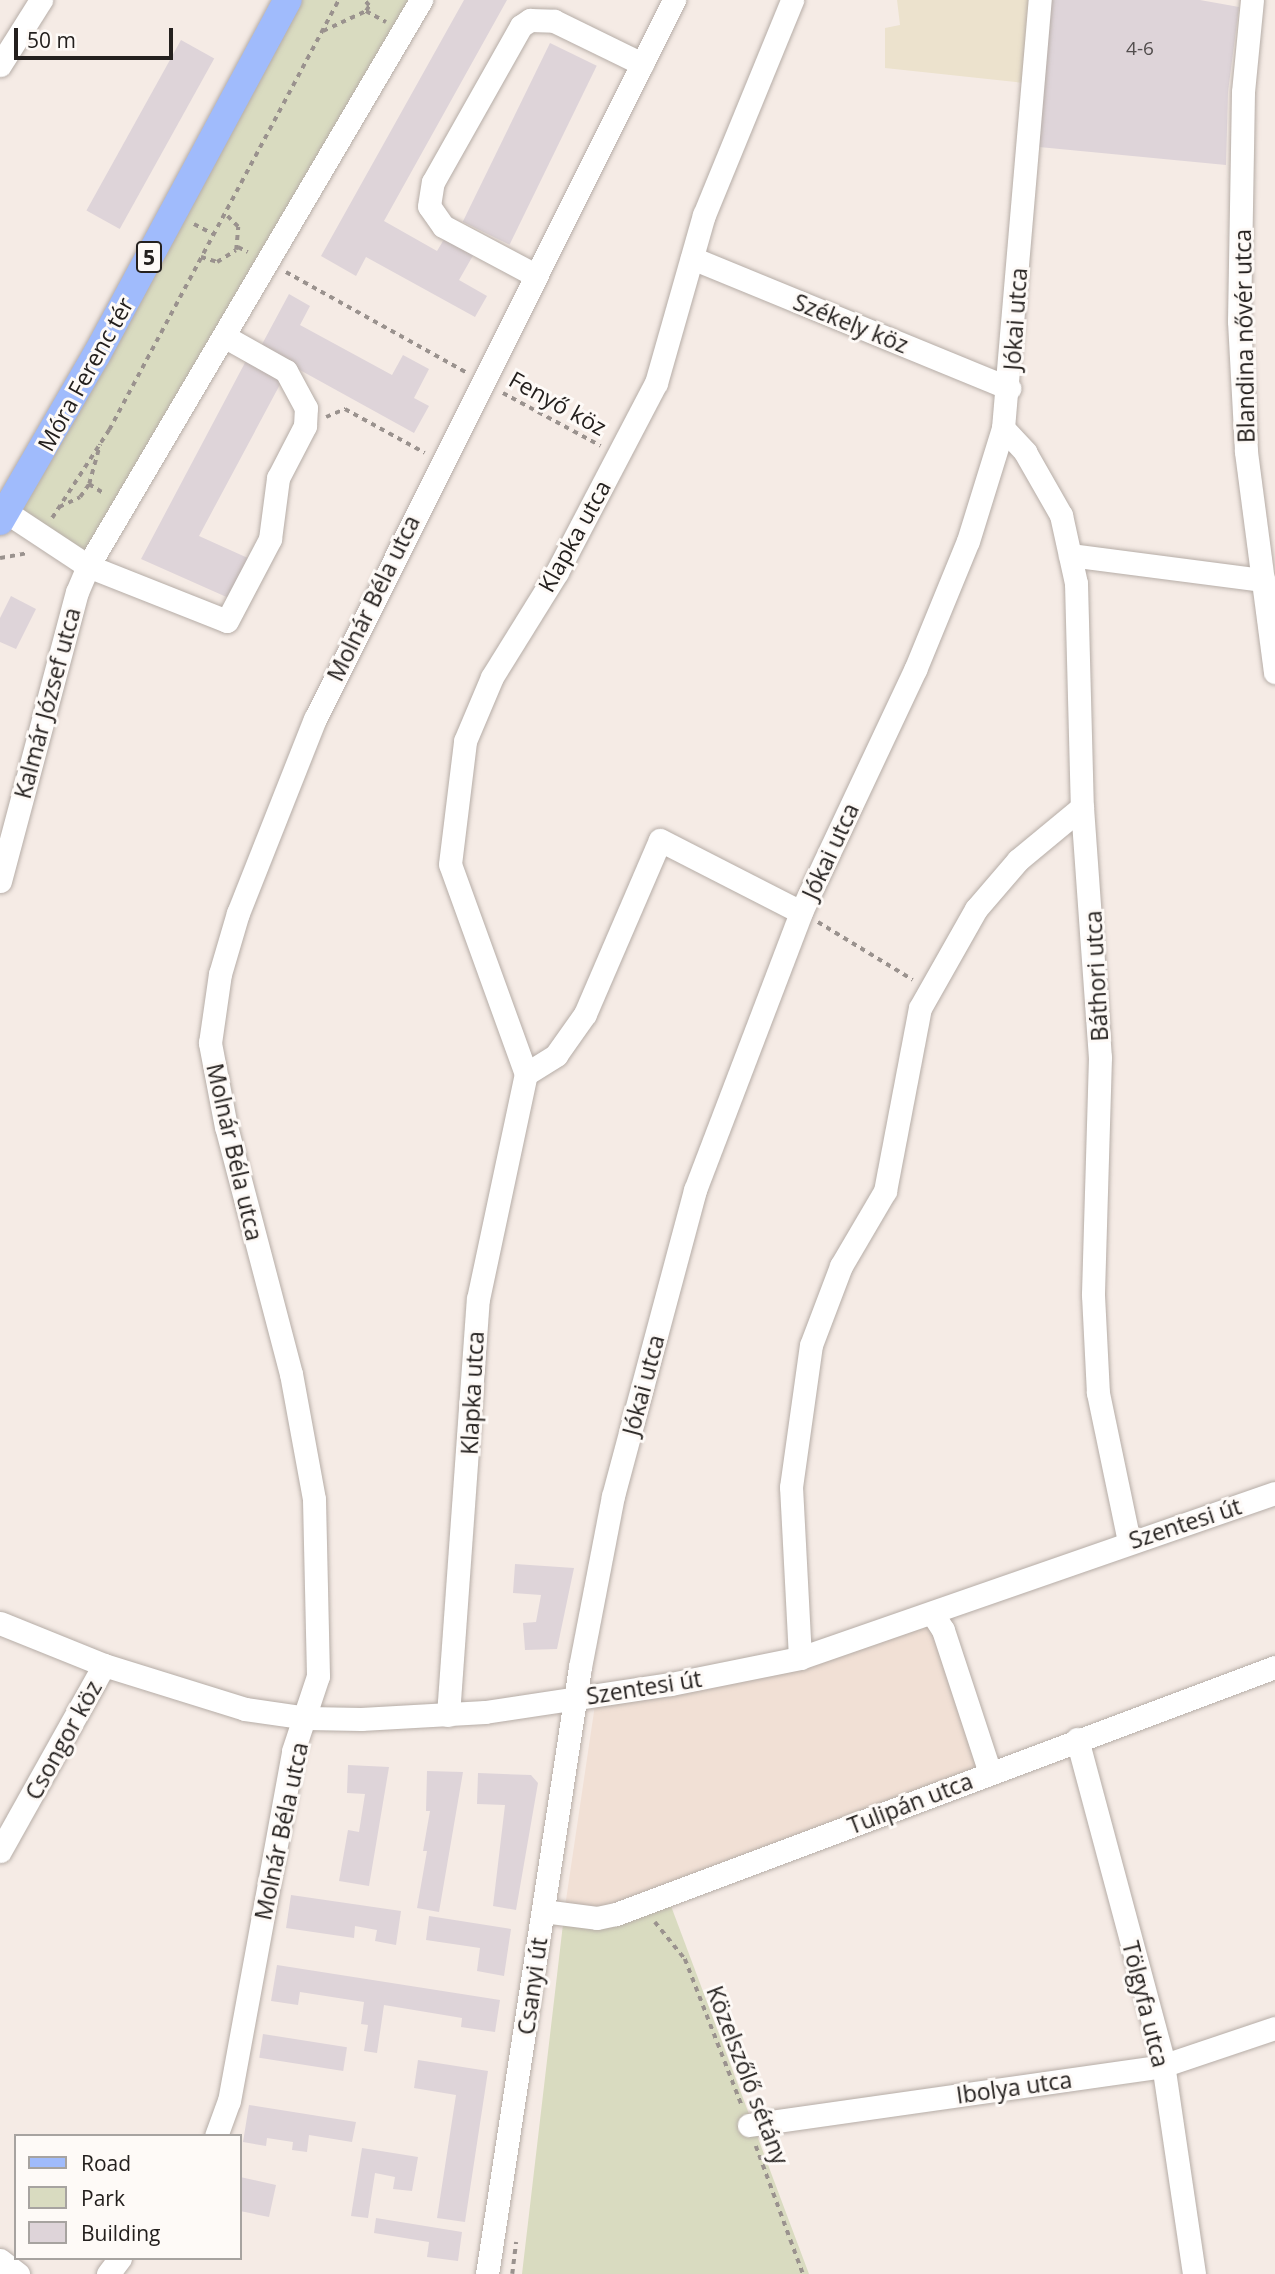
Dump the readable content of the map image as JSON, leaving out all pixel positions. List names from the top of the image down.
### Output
{
  "streets": {
    "main road": ["5", "Móra Ferenc tér"],
    "street": [
      "Jókai utca",
      "Székely köz",
      "Blandina nővér utca",
      "Klapka utca",
      "Molnár Béla utca",
      "Kalmár József utca",
      "Báthori utca",
      "Szentesi út",
      "Csongor köz",
      "Tulipán utca",
      "Csanyi út",
      "Tölgyfa utca",
      "Ibolya utca"
    ],
    "path": ["Fenyő köz", "Közelszőlő sétány"]
  },
  "crossings": [
    ["Jókai utca", "Székely köz"],
    ["Jókai utca", "Báthori utca"],
    ["Jókai utca", "Szentesi út"],
    ["Jókai utca", "Csanyi út"],
    ["Székely köz", "Klapka utca"],
    ["Móra Ferenc tér", "Kalmár József utca"],
    ["Fenyő köz", "Klapka utca"],
    ["Fenyő köz", "Molnár Béla utca"],
    ["Klapka utca", "Szentesi út"],
    ["Molnár Béla utca", "Szentesi út"],
    ["Báthori utca", "Szentesi út"],
    ["Szentesi út", "Csongor köz"],
    ["Szentesi út", "Csanyi út"],
    ["Tulipán utca", "Csanyi út"],
    ["Tulipán utca", "Tölgyfa utca"],
    ["Tulipán utca", "Közelszőlő sétány"],
    ["Tölgyfa utca", "Ibolya utca"],
    ["Közelszőlő sétány", "Ibolya utca"]
  ],
  "house_numbers": ["4-6"],
  "legend": ["Road", "Park", "Building"],
  "scale_bar": "50 m"
}
